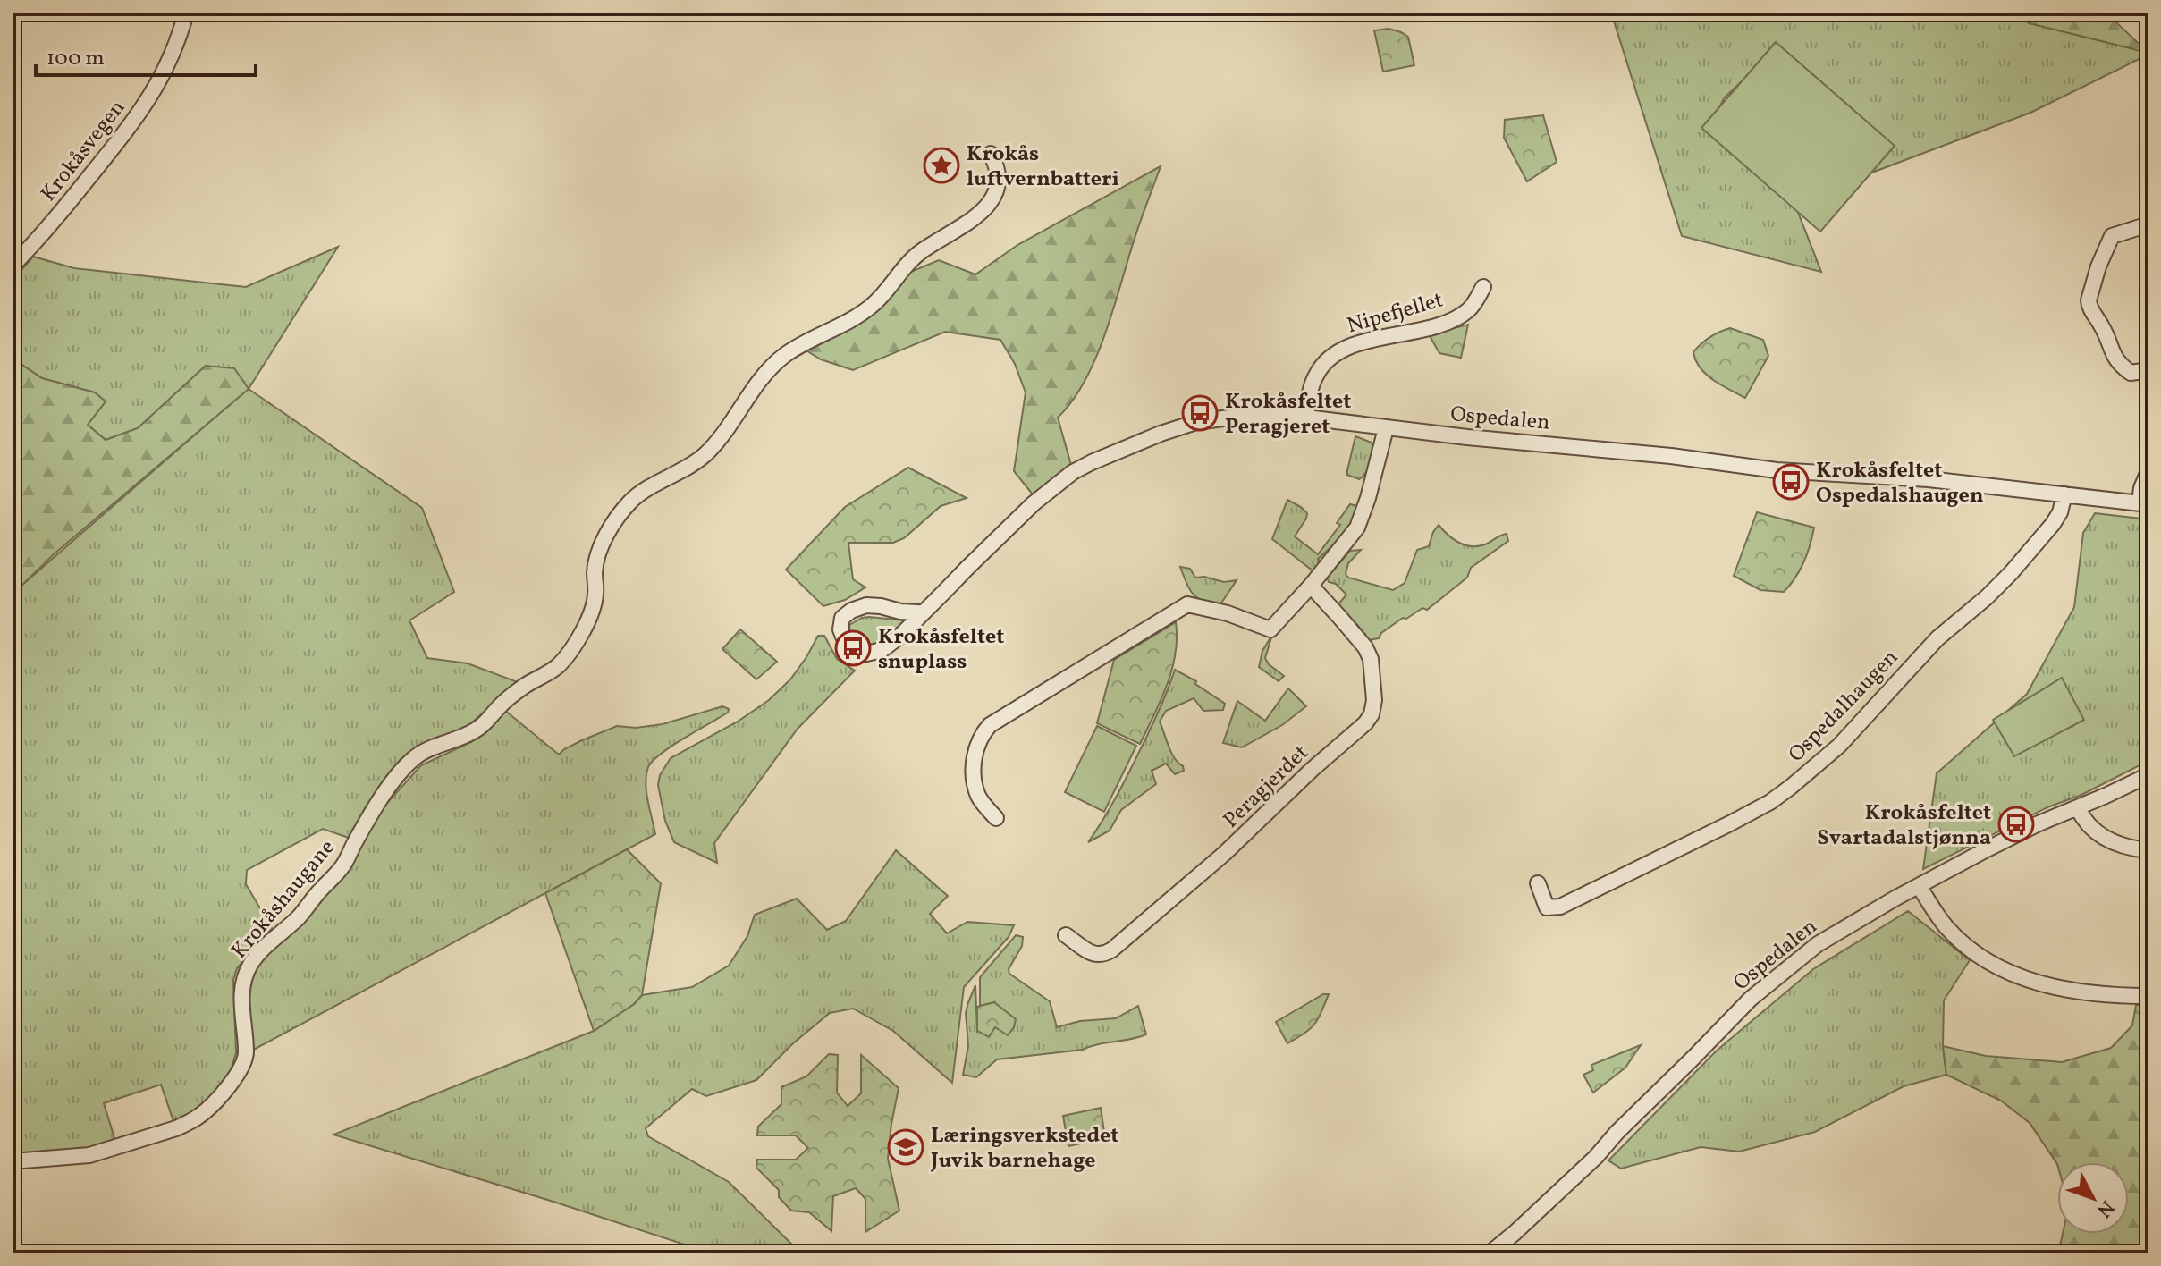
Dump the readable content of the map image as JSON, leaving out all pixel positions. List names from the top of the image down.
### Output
{
  "streets": {
    "street": [
      "Krokåsvegen",
      "Nipefjellet",
      "Ospedalen",
      "Ospedalhaugen",
      "Peragjerdet",
      "Krokåshaugane"
    ]
  },
  "crossings": [
    ["Nipefjellet", "Ospedalen"],
    ["Ospedalen", "Ospedalhaugen"]
  ],
  "places": {
    "place": ["Krokås luftvernbatteri"],
    "bus stop": [
      "Krokåsfeltet Peragjeret",
      "Krokåsfeltet Ospedalshaugen",
      "Krokåsfeltet snuplass",
      "Krokåsfeltet Svartadalstjønna"
    ],
    "school or university": ["Læringsverkstedet Juvik barnehage"]
  },
  "scale_bar": "100 m",
  "north": "bottom right"
}
